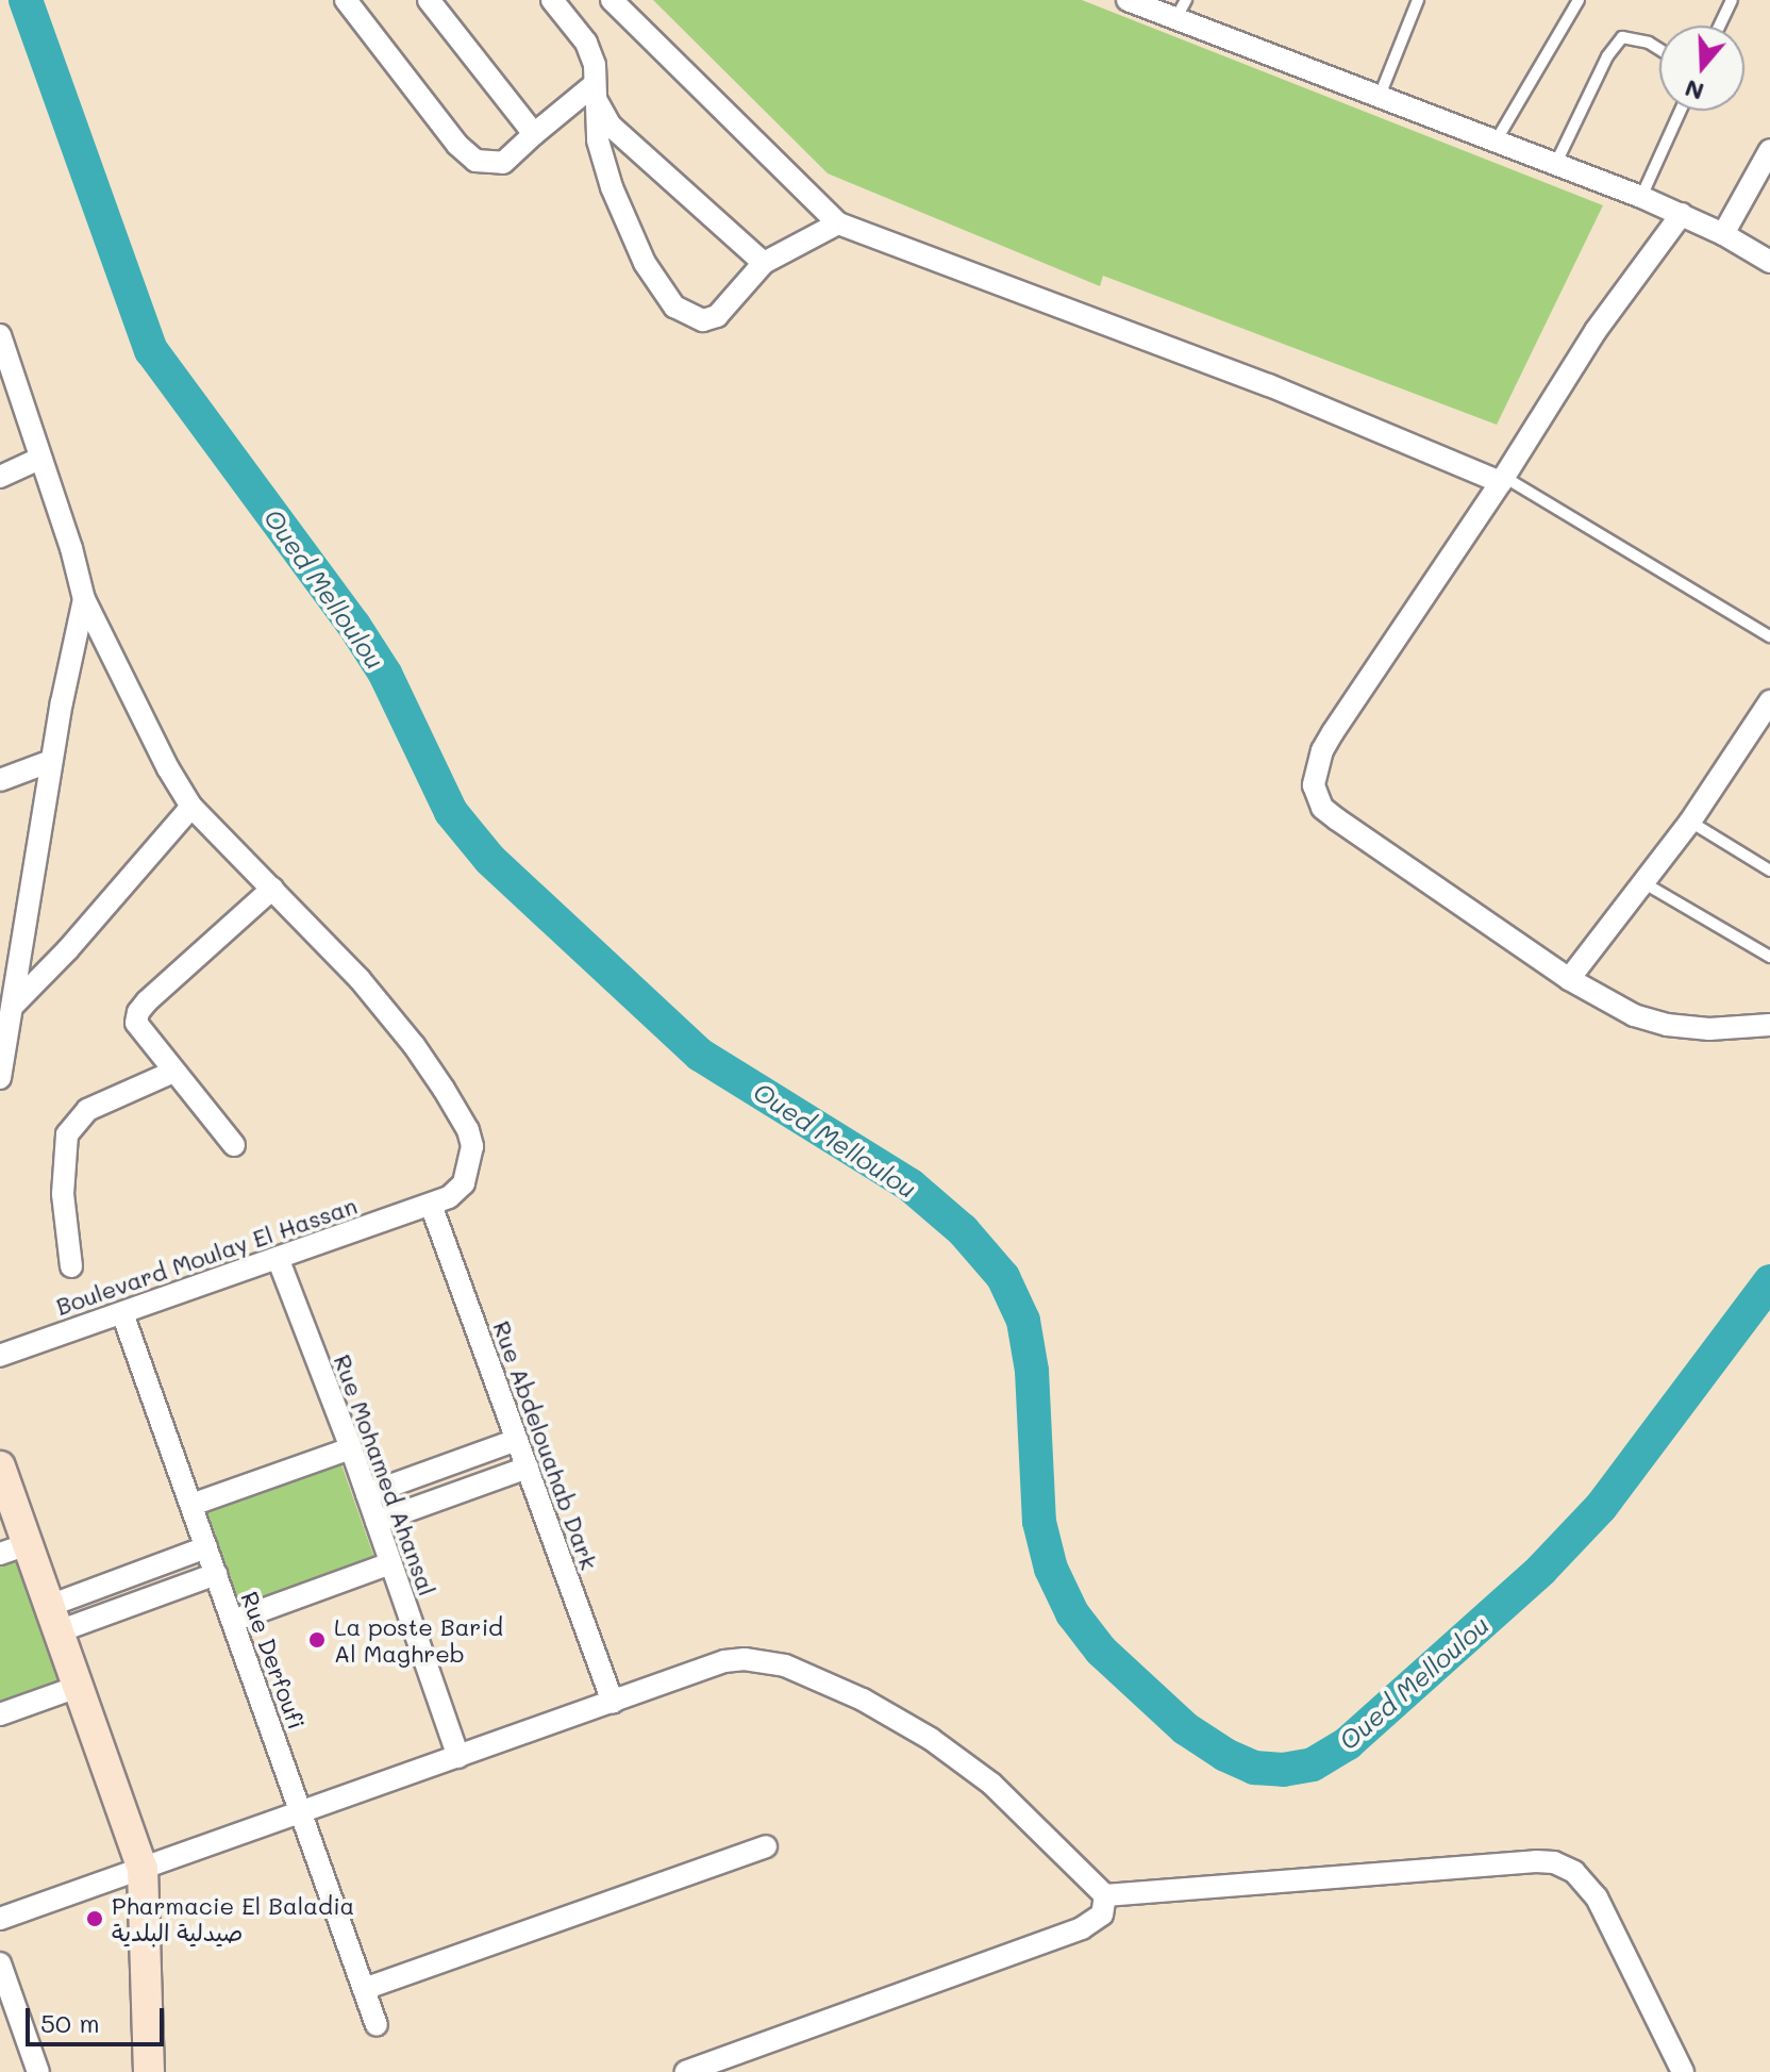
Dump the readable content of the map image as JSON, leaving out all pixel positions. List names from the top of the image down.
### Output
{
  "streets": {
    "street": [
      "Boulevard Moulay El Hassan",
      "Rue Abdelouahab Dark",
      "Rue Mohamed Ahansal",
      "Rue Derfoufi"
    ]
  },
  "crossings": [
    ["Boulevard Moulay El Hassan", "Rue Abdelouahab Dark"],
    ["Boulevard Moulay El Hassan", "Rue Mohamed Ahansal"],
    ["Boulevard Moulay El Hassan", "Rue Derfoufi"]
  ],
  "water": ["Oued Melloulou"],
  "places": ["La poste Barid Al Maghreb", "Pharmacie El Baladia صيدلية البلدية"],
  "scale_bar": "50 m",
  "north": "bottom"
}
